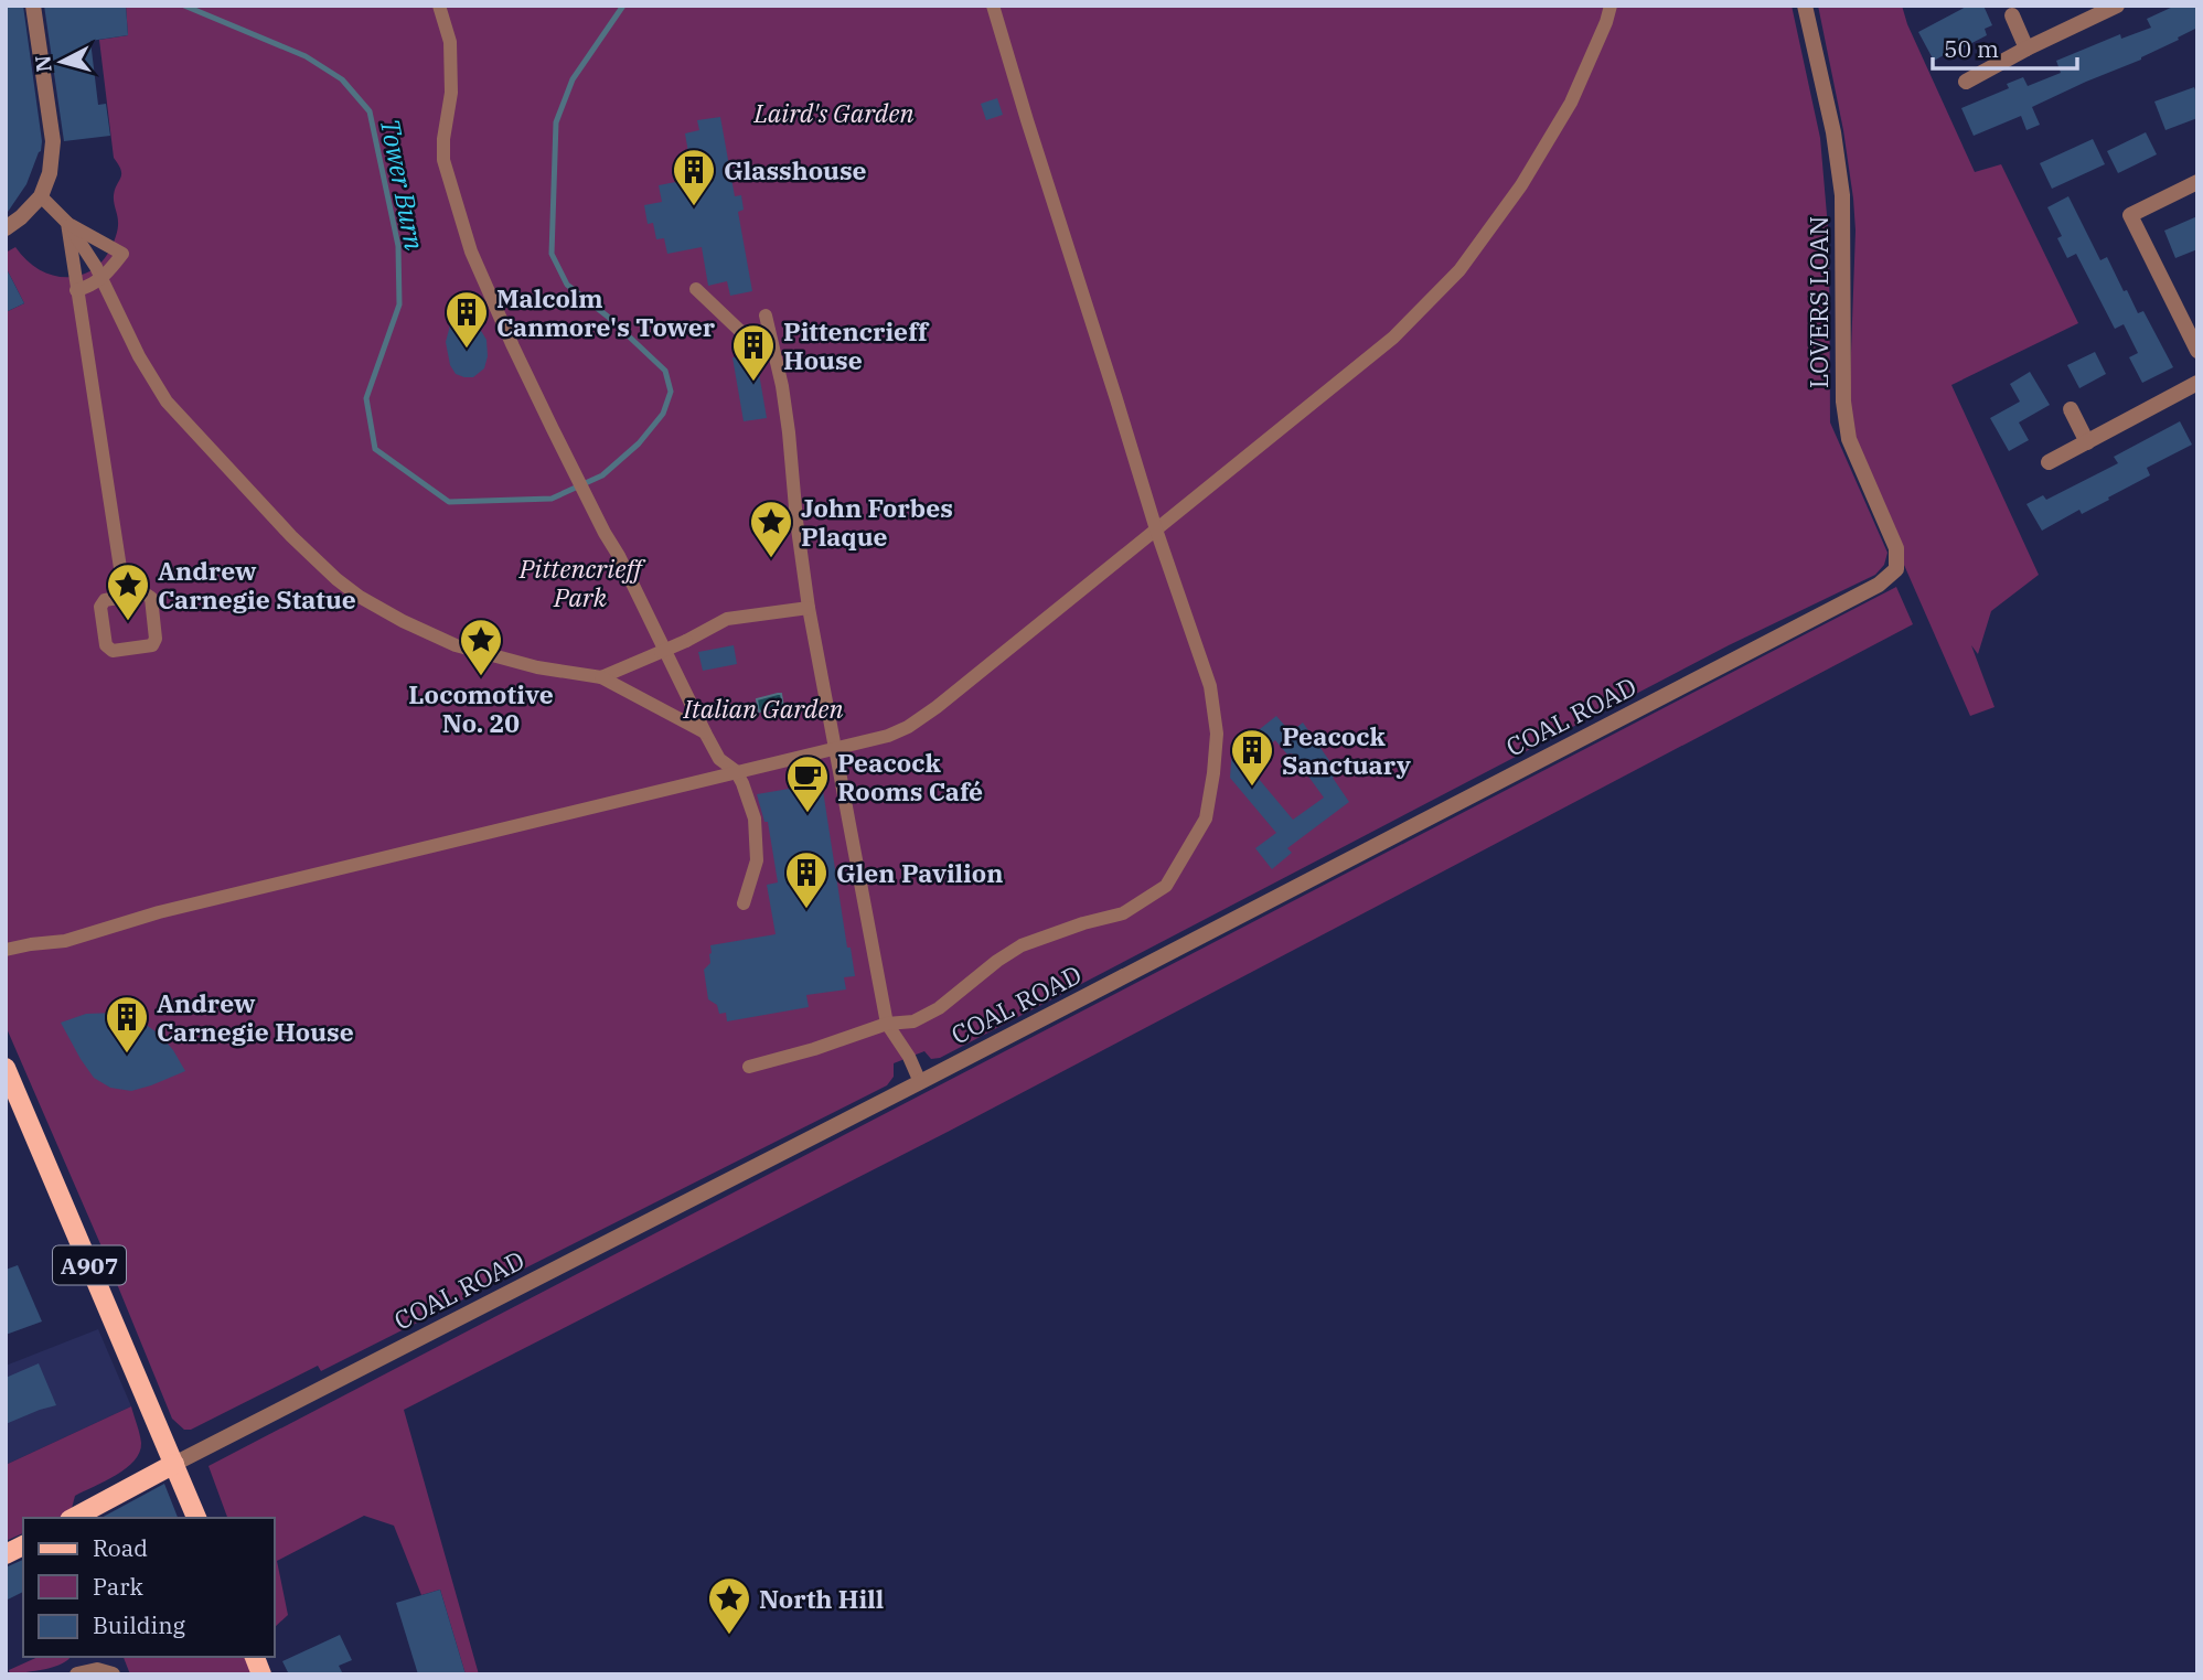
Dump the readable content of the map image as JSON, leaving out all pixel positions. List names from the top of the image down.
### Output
{
  "streets": {
    "main road": ["A907"],
    "street": ["LOVERS LOAN", "COAL ROAD"]
  },
  "crossings": [
    ["LOVERS LOAN", "COAL ROAD"],
    ["COAL ROAD", "A907"]
  ],
  "water": ["Tower Burn"],
  "parks": ["Laird's Garden", "Pittencrieff Park", "Italian Garden"],
  "places": {
    "building": [
      "Glasshouse",
      "Malcolm Canmore's Tower",
      "Pittencrieff House",
      "Peacock Sanctuary",
      "Glen Pavilion",
      "Andrew Carnegie House"
    ],
    "place": [
      "John Forbes Plaque",
      "Andrew Carnegie Statue",
      "Locomotive No. 20",
      "North Hill"
    ],
    "cafe": ["Peacock Rooms Café"]
  },
  "legend": ["Road", "Park", "Building"],
  "scale_bar": "50 m",
  "north": "left"
}
